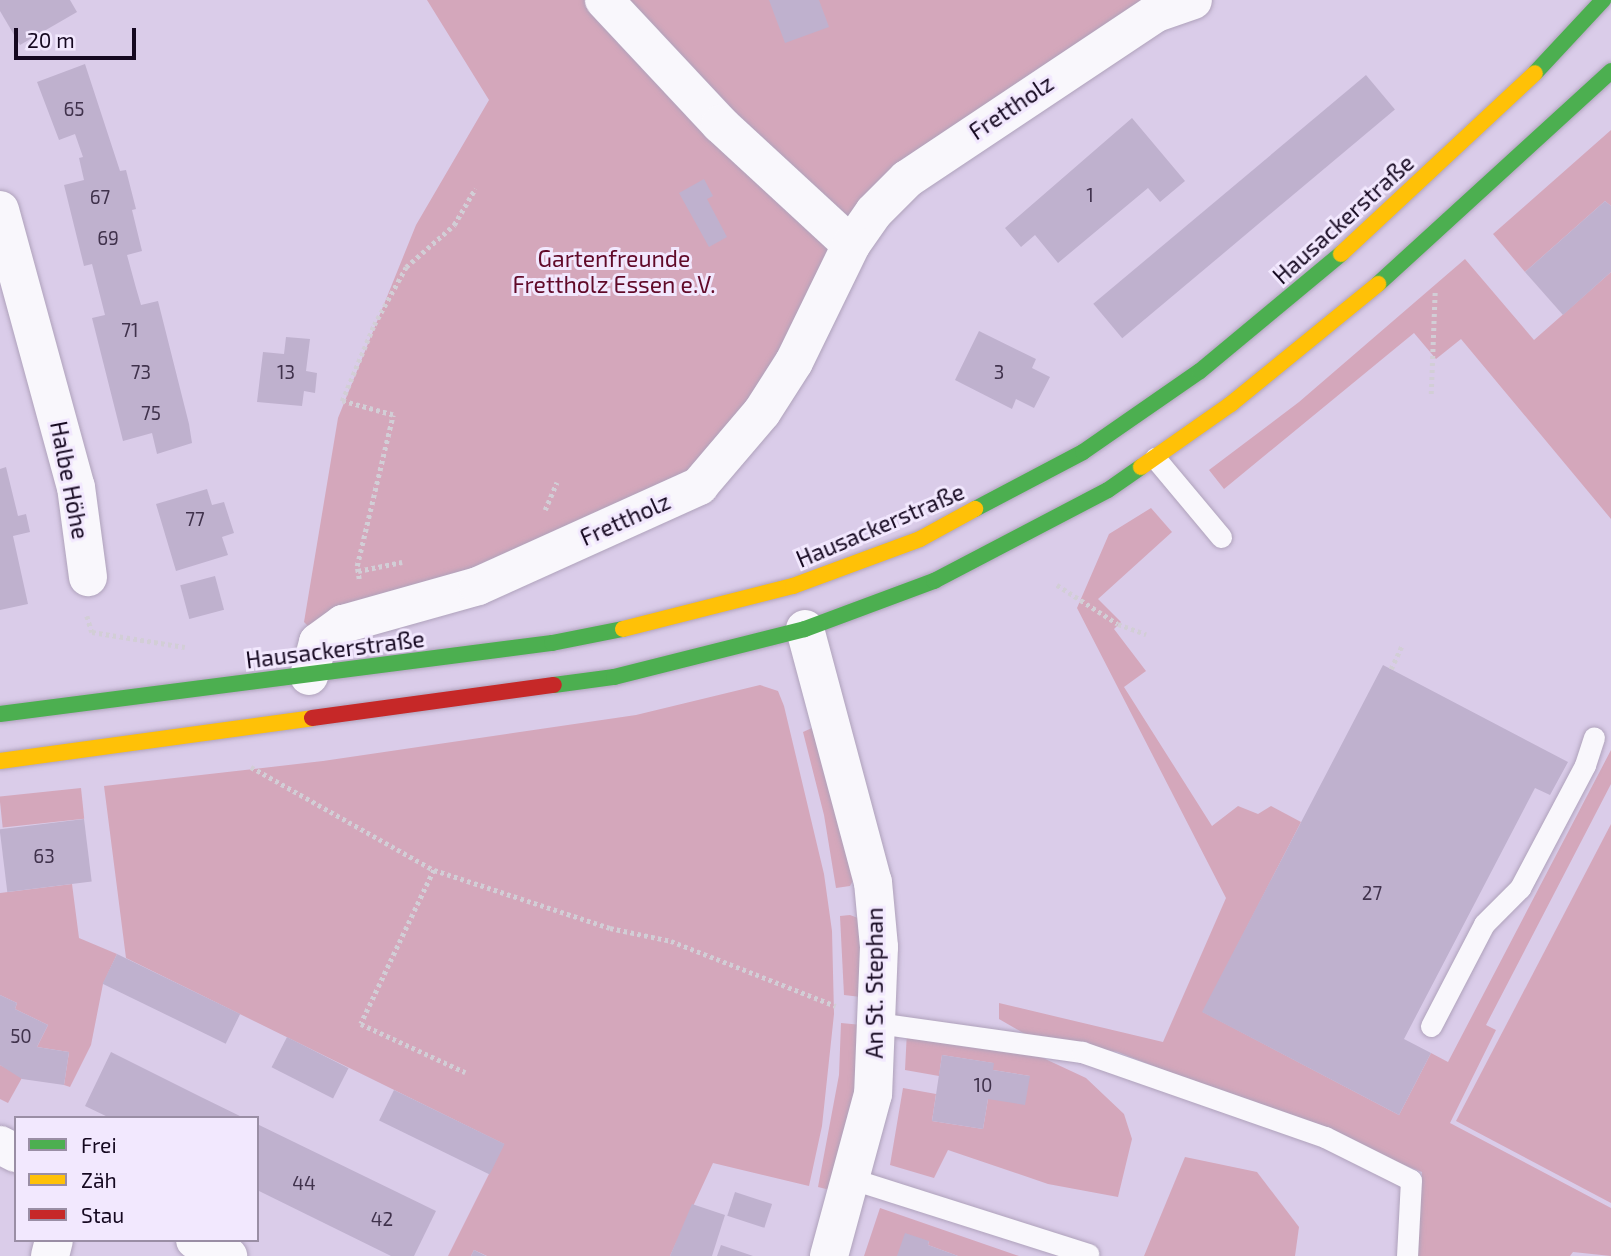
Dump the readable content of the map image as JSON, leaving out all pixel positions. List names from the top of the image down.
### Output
{
  "streets": {
    "main road": ["Hausackerstraße"],
    "street": ["Frettholz", "Halbe Höhe", "An St. Stephan"]
  },
  "crossings": [
    ["Frettholz", "Hausackerstraße"]
  ],
  "parks": ["Gartenfreunde Frettholz Essen e.V."],
  "house_numbers": [
    "65",
    "1",
    "67",
    "69",
    "71",
    "73",
    "13",
    "3",
    "75",
    "77",
    "63",
    "27",
    "50",
    "10",
    "44",
    "42"
  ],
  "legend": ["Frei", "Zäh", "Stau"],
  "scale_bar": "20 m"
}
